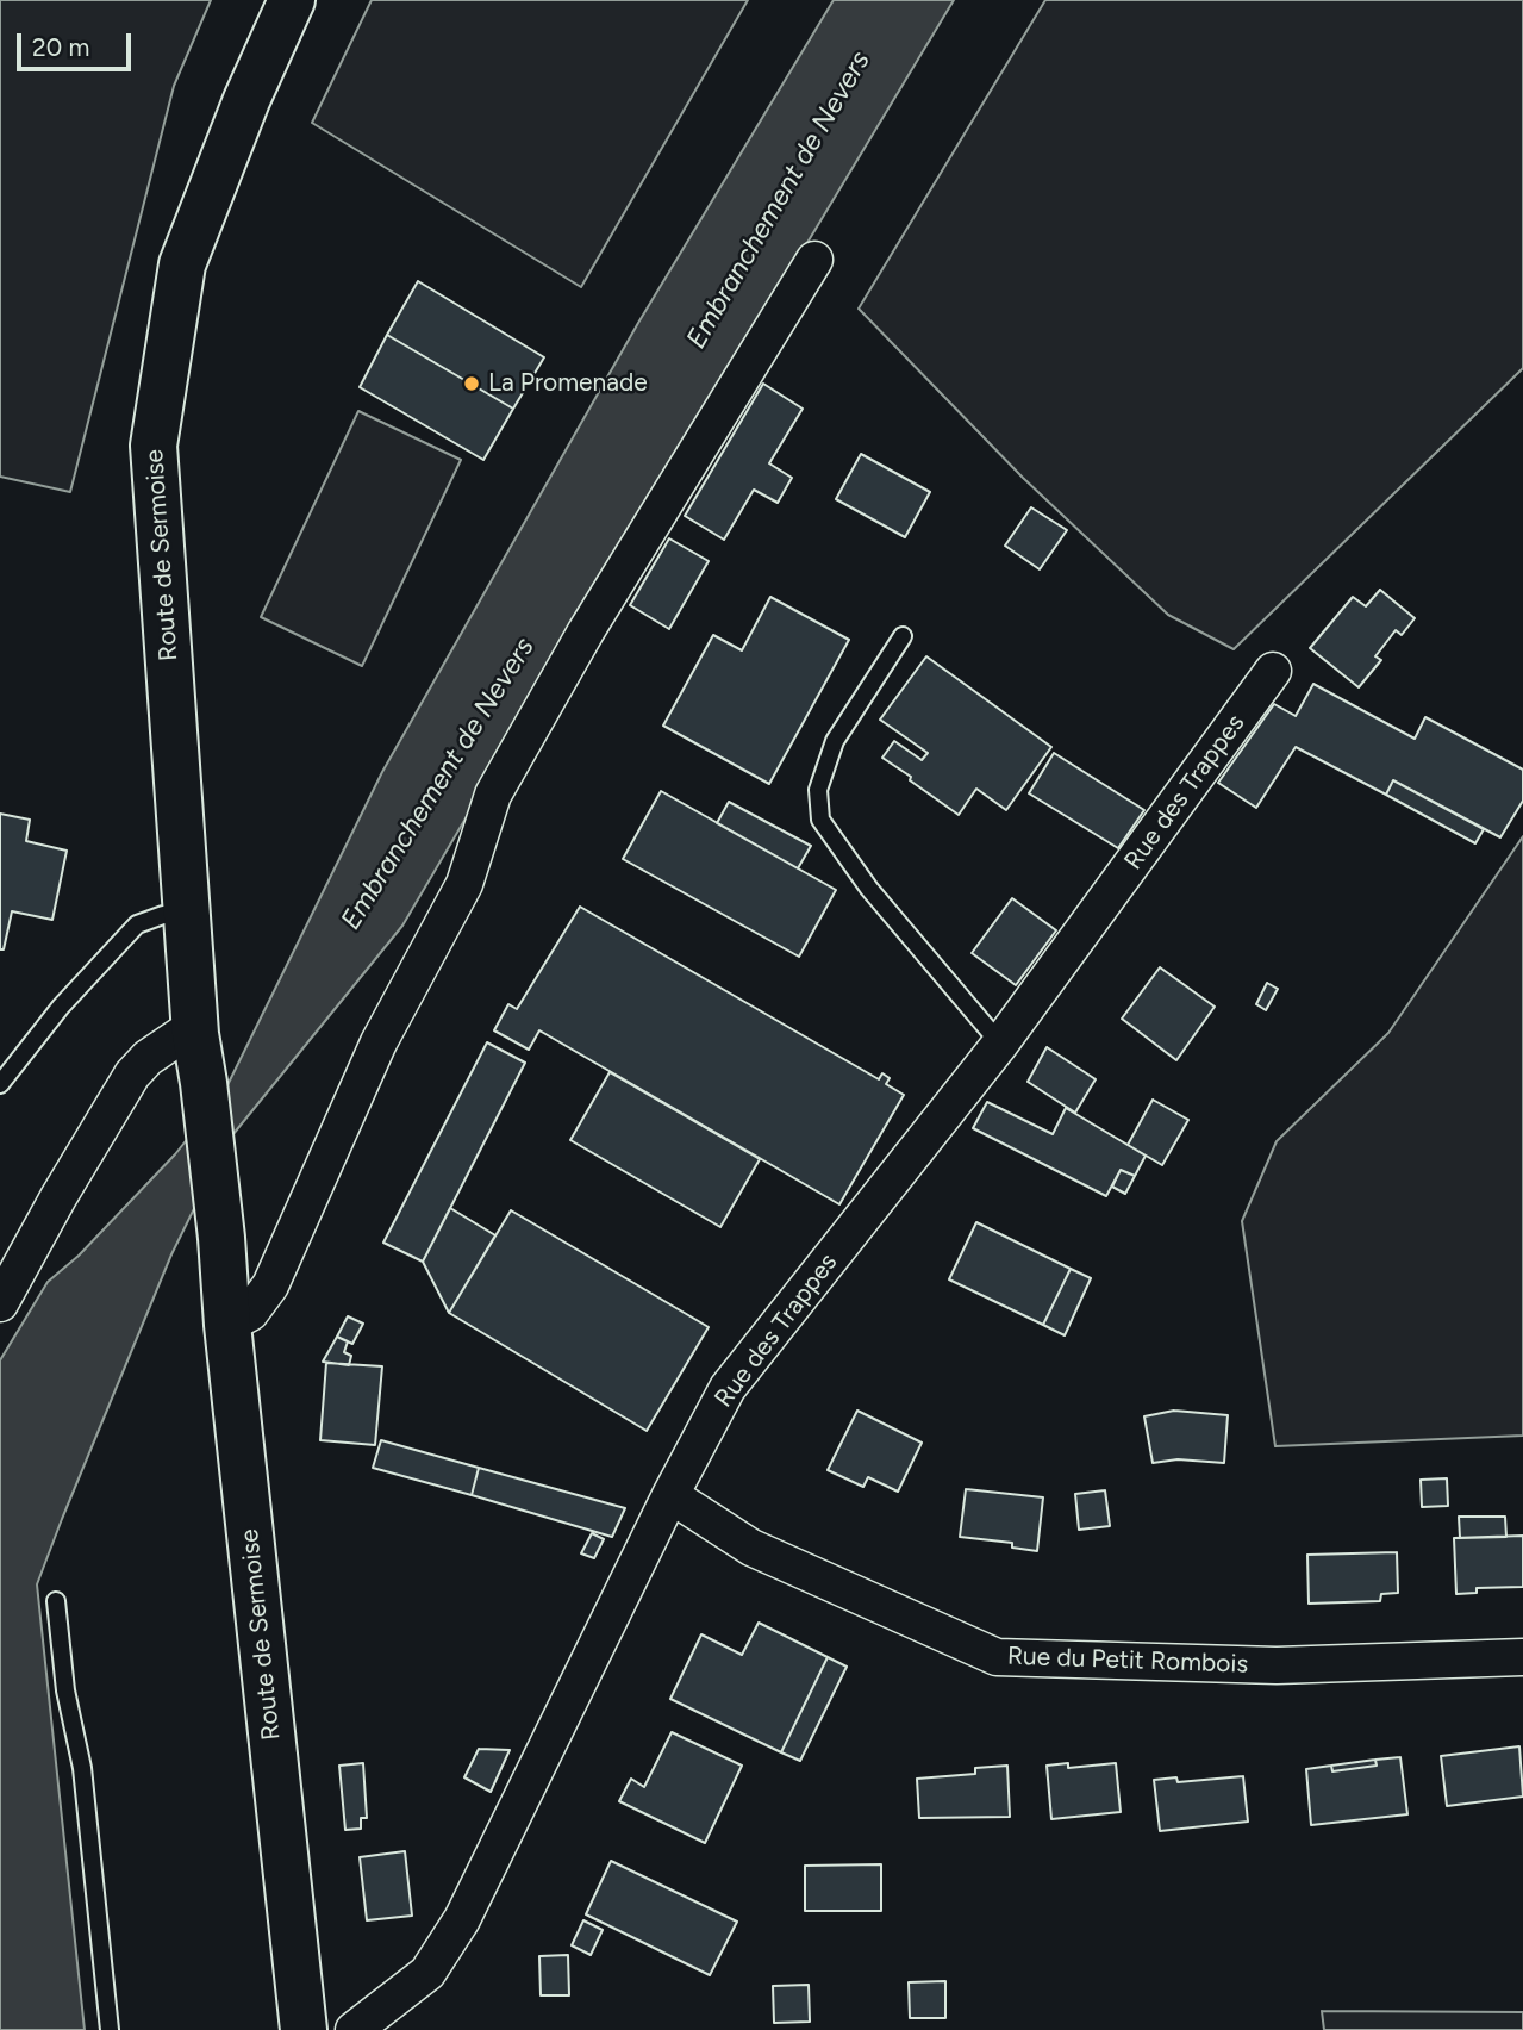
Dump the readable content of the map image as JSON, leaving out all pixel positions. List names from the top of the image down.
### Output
{
  "streets": {
    "main road": ["Route de Sermoise"],
    "street": ["Rue des Trappes", "Rue du Petit Rombois"]
  },
  "crossings": [
    ["Rue des Trappes", "Rue du Petit Rombois"]
  ],
  "water": ["Embranchement de Nevers"],
  "places": ["La Promenade"],
  "scale_bar": "20 m"
}
